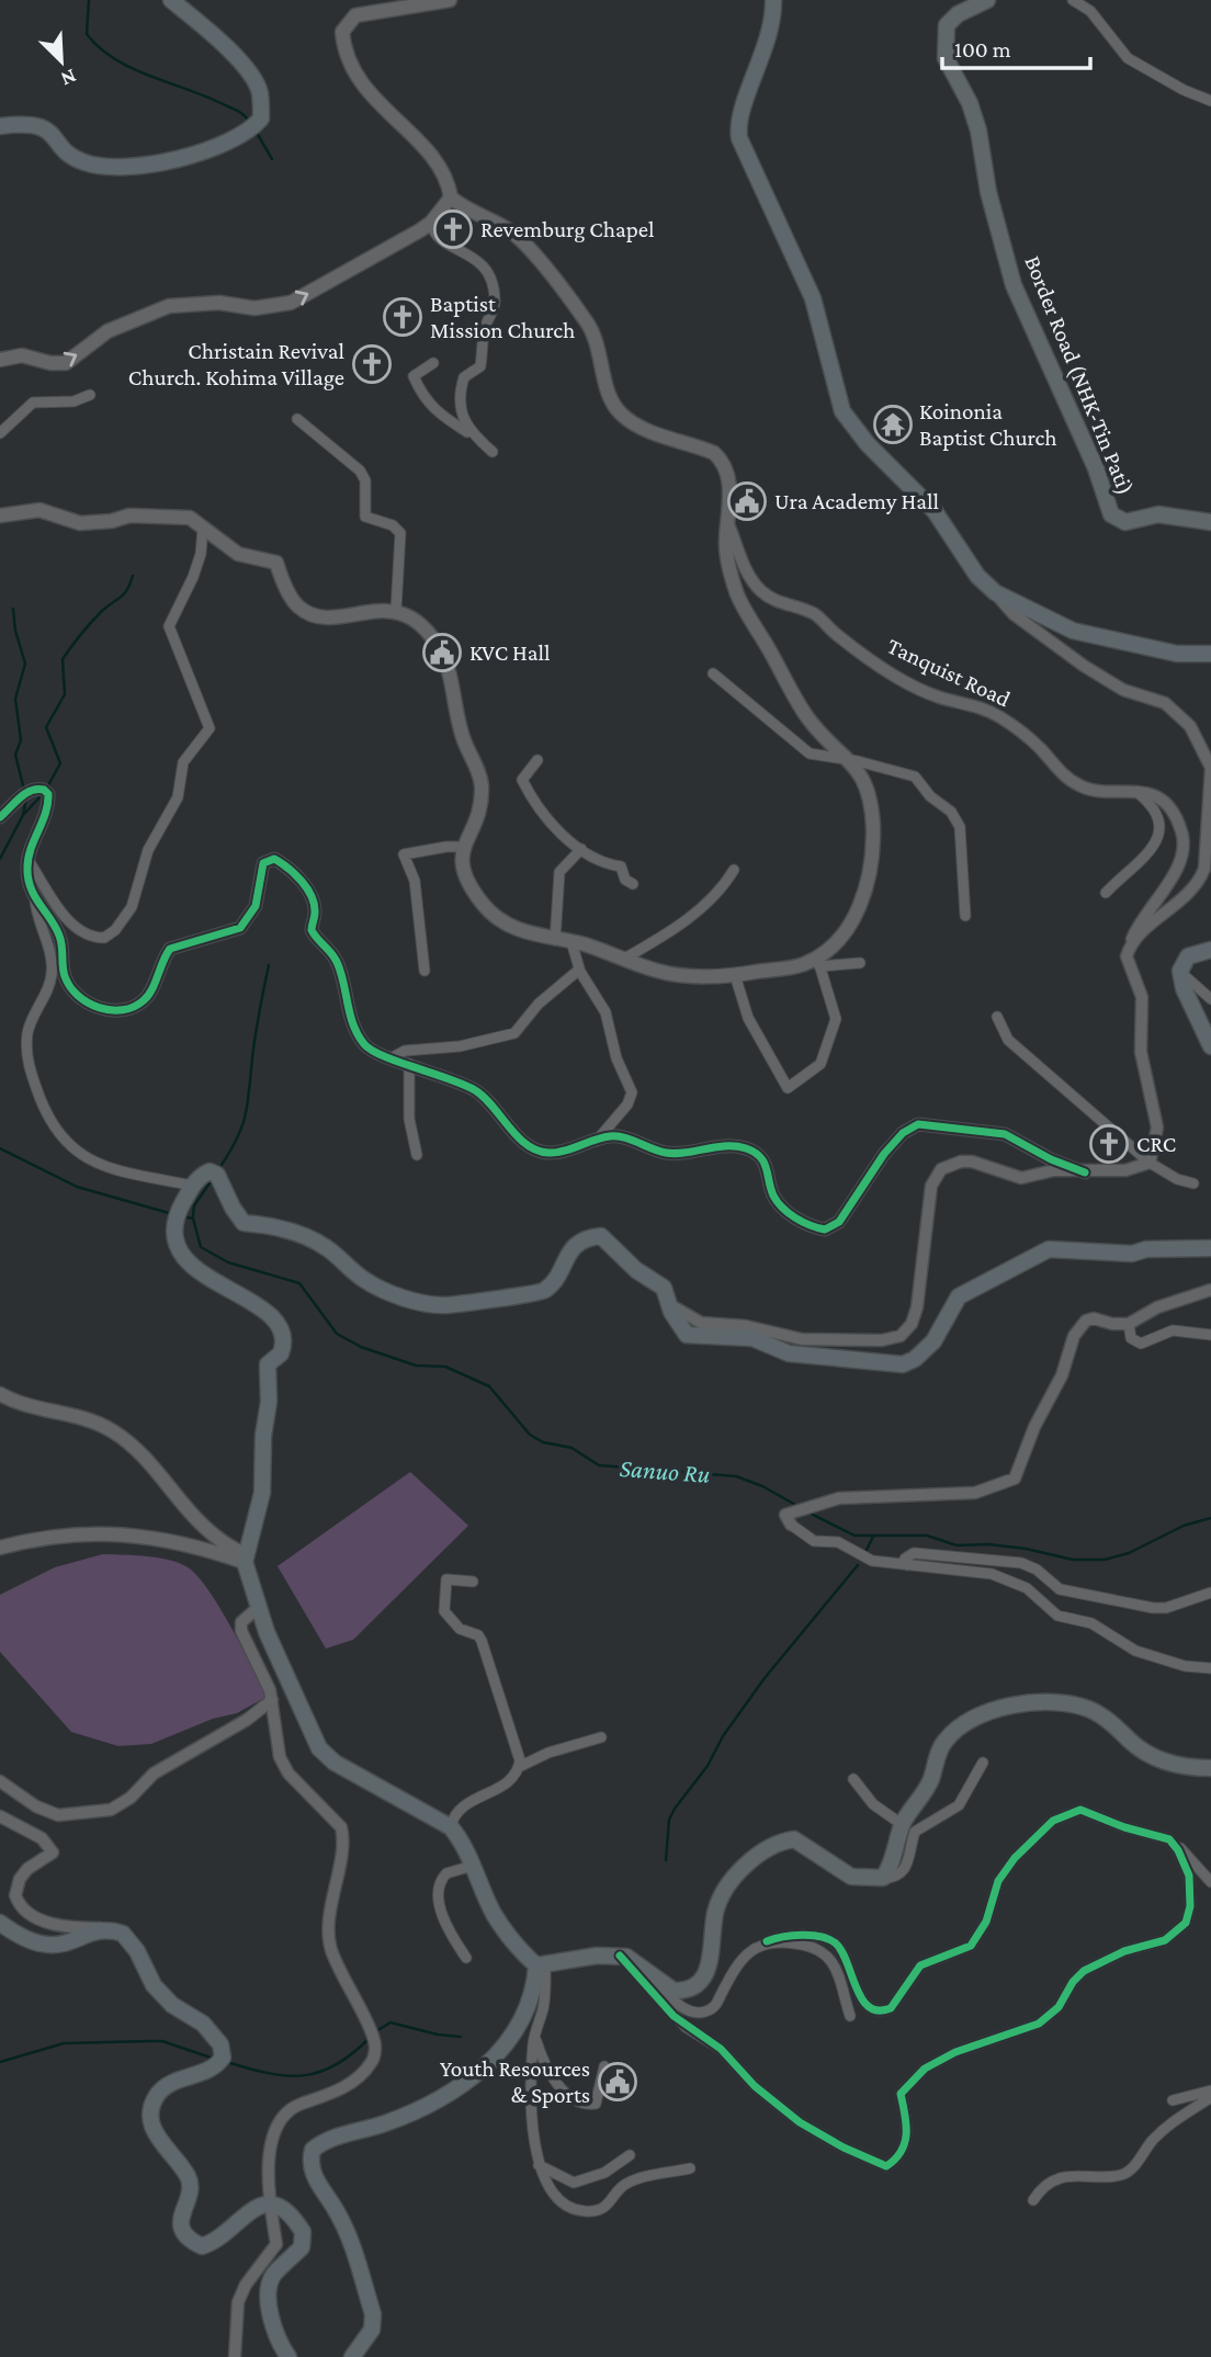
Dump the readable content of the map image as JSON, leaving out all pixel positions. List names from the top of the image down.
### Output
{
  "streets": {
    "main road": ["Border Road (NHK-Tin Pati)"],
    "street": ["Tanquist Road"]
  },
  "water": ["Sanuo Ru"],
  "places": {
    "church": [
      "Revemburg Chapel",
      "Baptist Mission Church",
      "Christain Revival Church. Kohima Village",
      "CRC"
    ],
    "temple": ["Koinonia Baptist Church"],
    "public building": ["Ura Academy Hall", "KVC Hall", "Youth Resources & Sports"]
  },
  "scale_bar": "100 m",
  "north": "bottom right"
}
